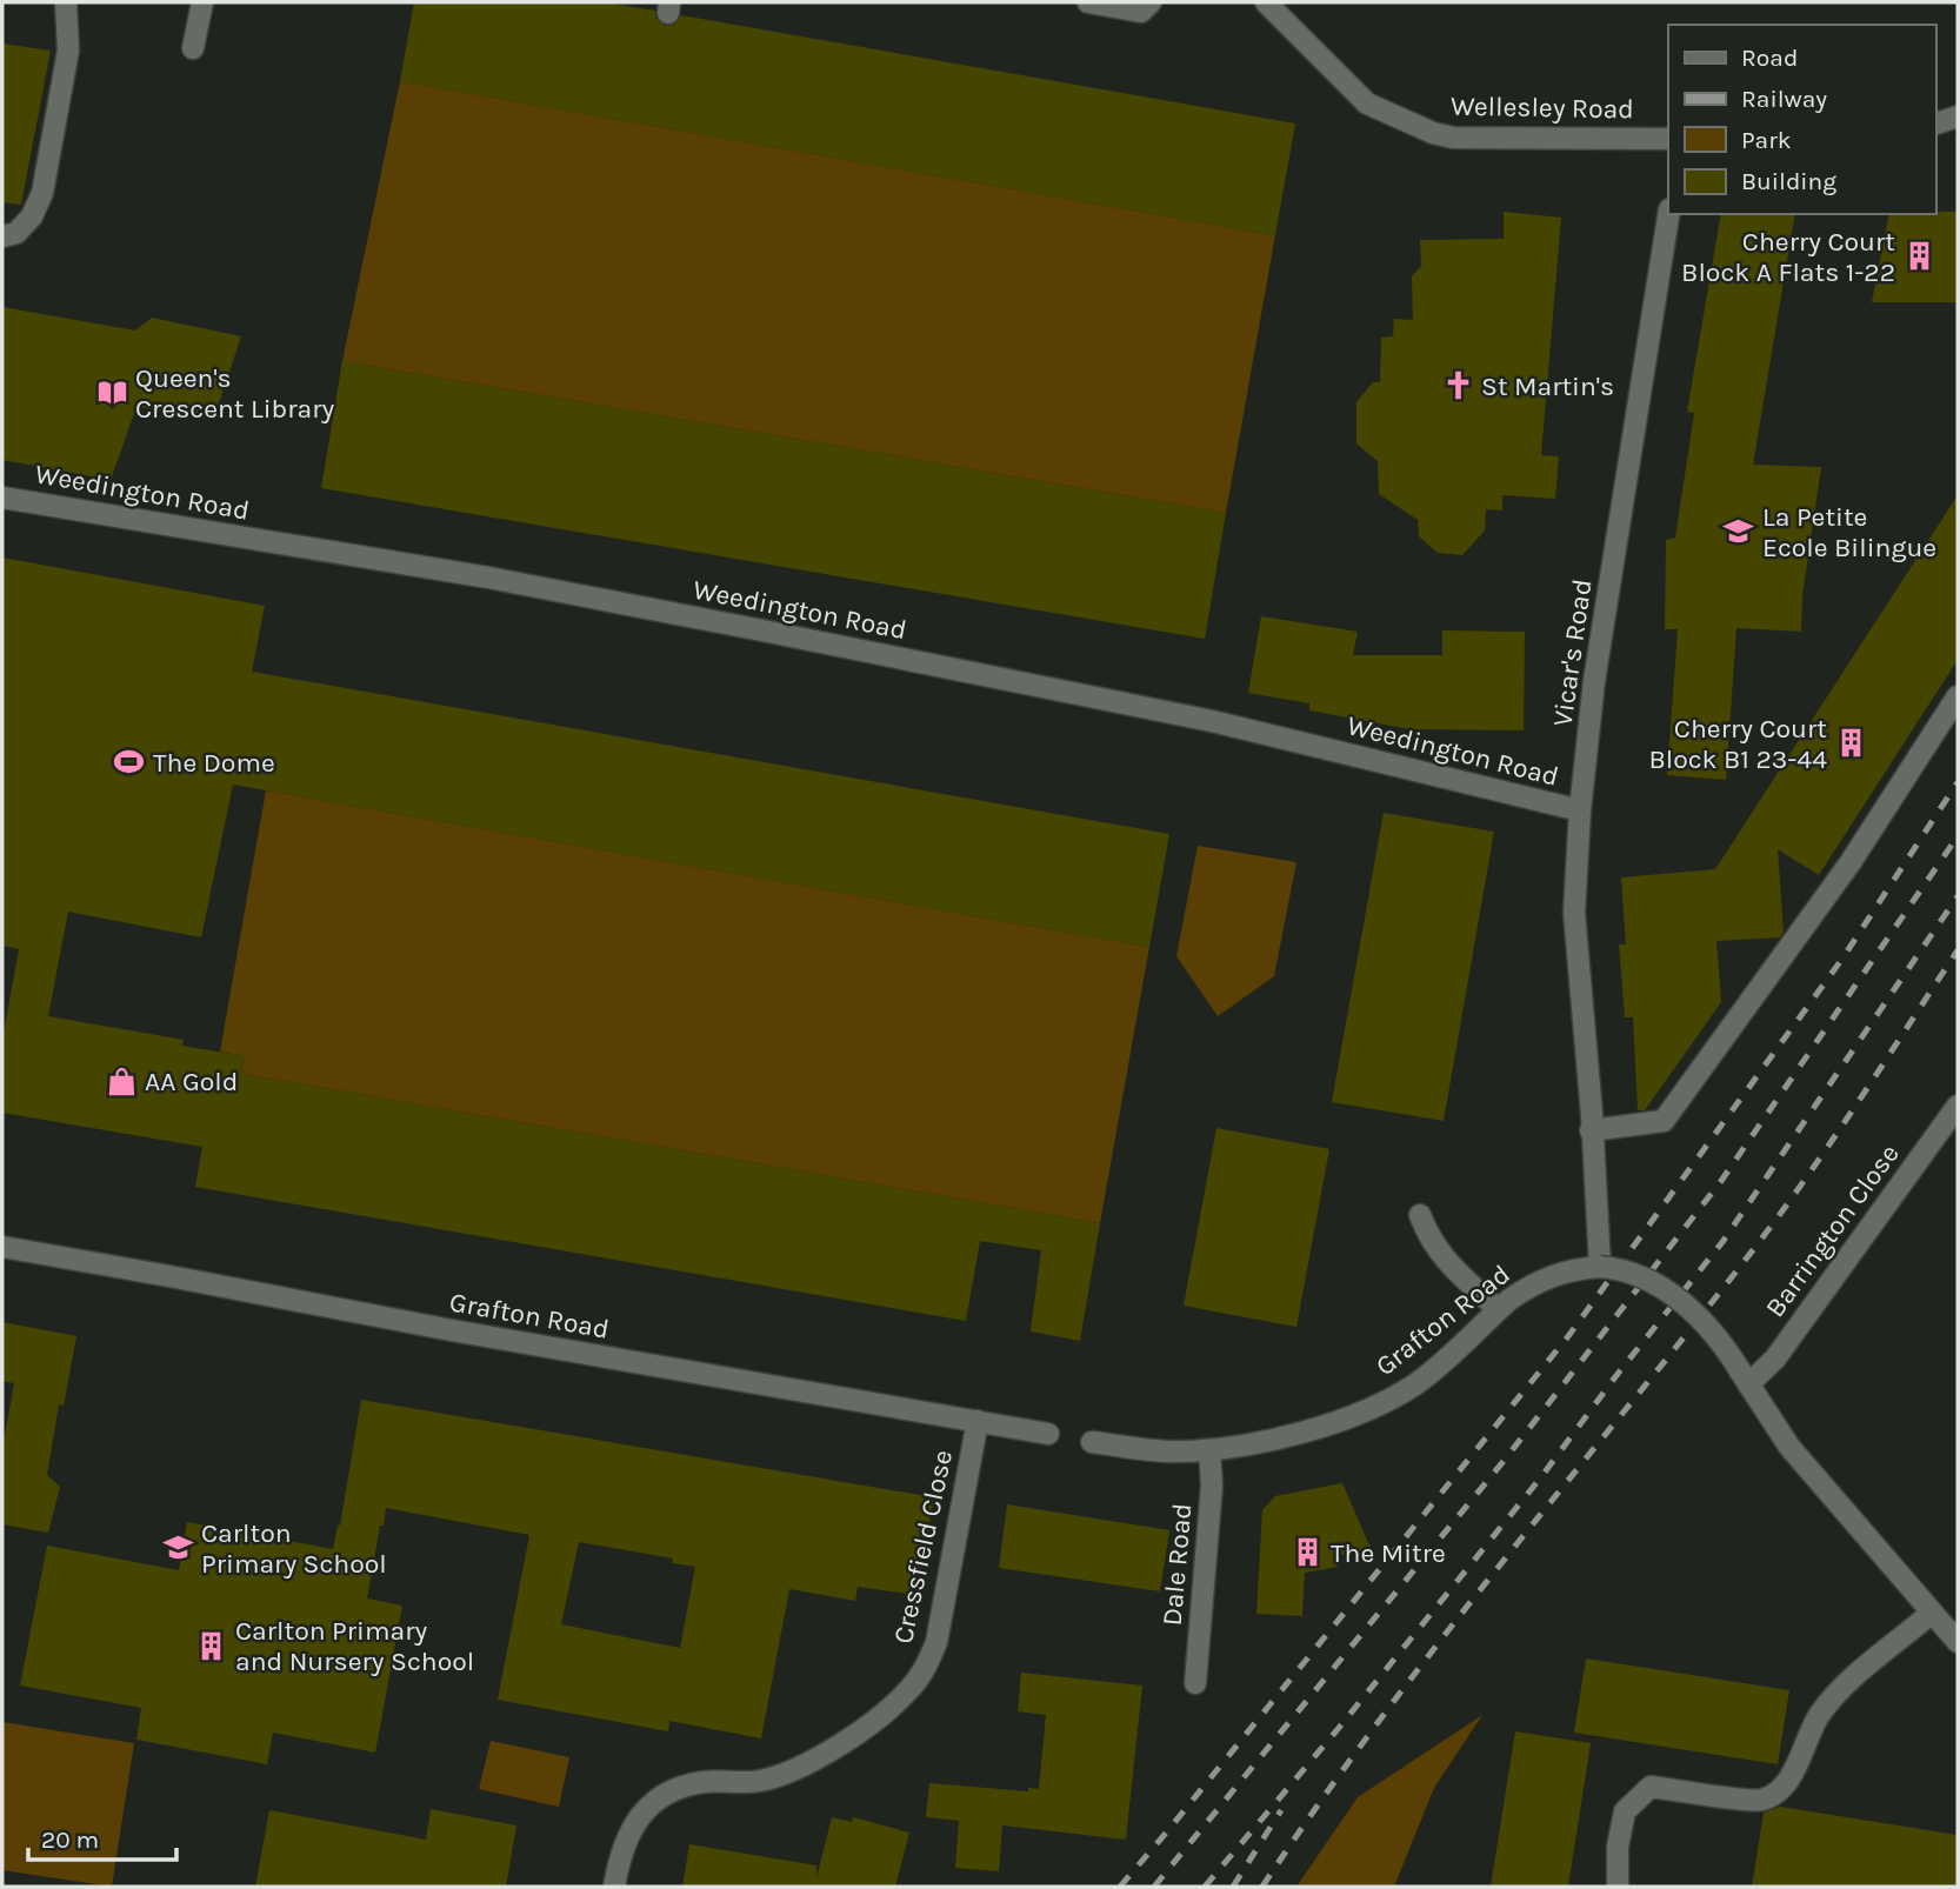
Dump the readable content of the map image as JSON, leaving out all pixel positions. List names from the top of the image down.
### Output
{
  "streets": {
    "street": [
      "Wellesley Road",
      "Weedington Road",
      "Vicar's Road",
      "Barrington Close",
      "Grafton Road",
      "Cressfield Close",
      "Dale Road"
    ]
  },
  "crossings": [
    ["Weedington Road", "Vicar's Road"],
    ["Vicar's Road", "Grafton Road"],
    ["Barrington Close", "Grafton Road"],
    ["Grafton Road", "Cressfield Close"],
    ["Grafton Road", "Dale Road"]
  ],
  "places": {
    "building": [
      "Cherry Court Block A Flats 1-22",
      "Cherry Court Block B1 23-44",
      "The Mitre",
      "Carlton Primary and Nursery School"
    ],
    "church": ["St Martin's"],
    "library": ["Queen's Crescent Library"],
    "school or university": ["La Petite Ecole Bilingue", "Carlton Primary School"],
    "sports": ["The Dome"],
    "shop": ["AA Gold"]
  },
  "legend": [
    "Road",
    "Railway",
    "Park",
    "Building"
  ],
  "scale_bar": "20 m"
}
